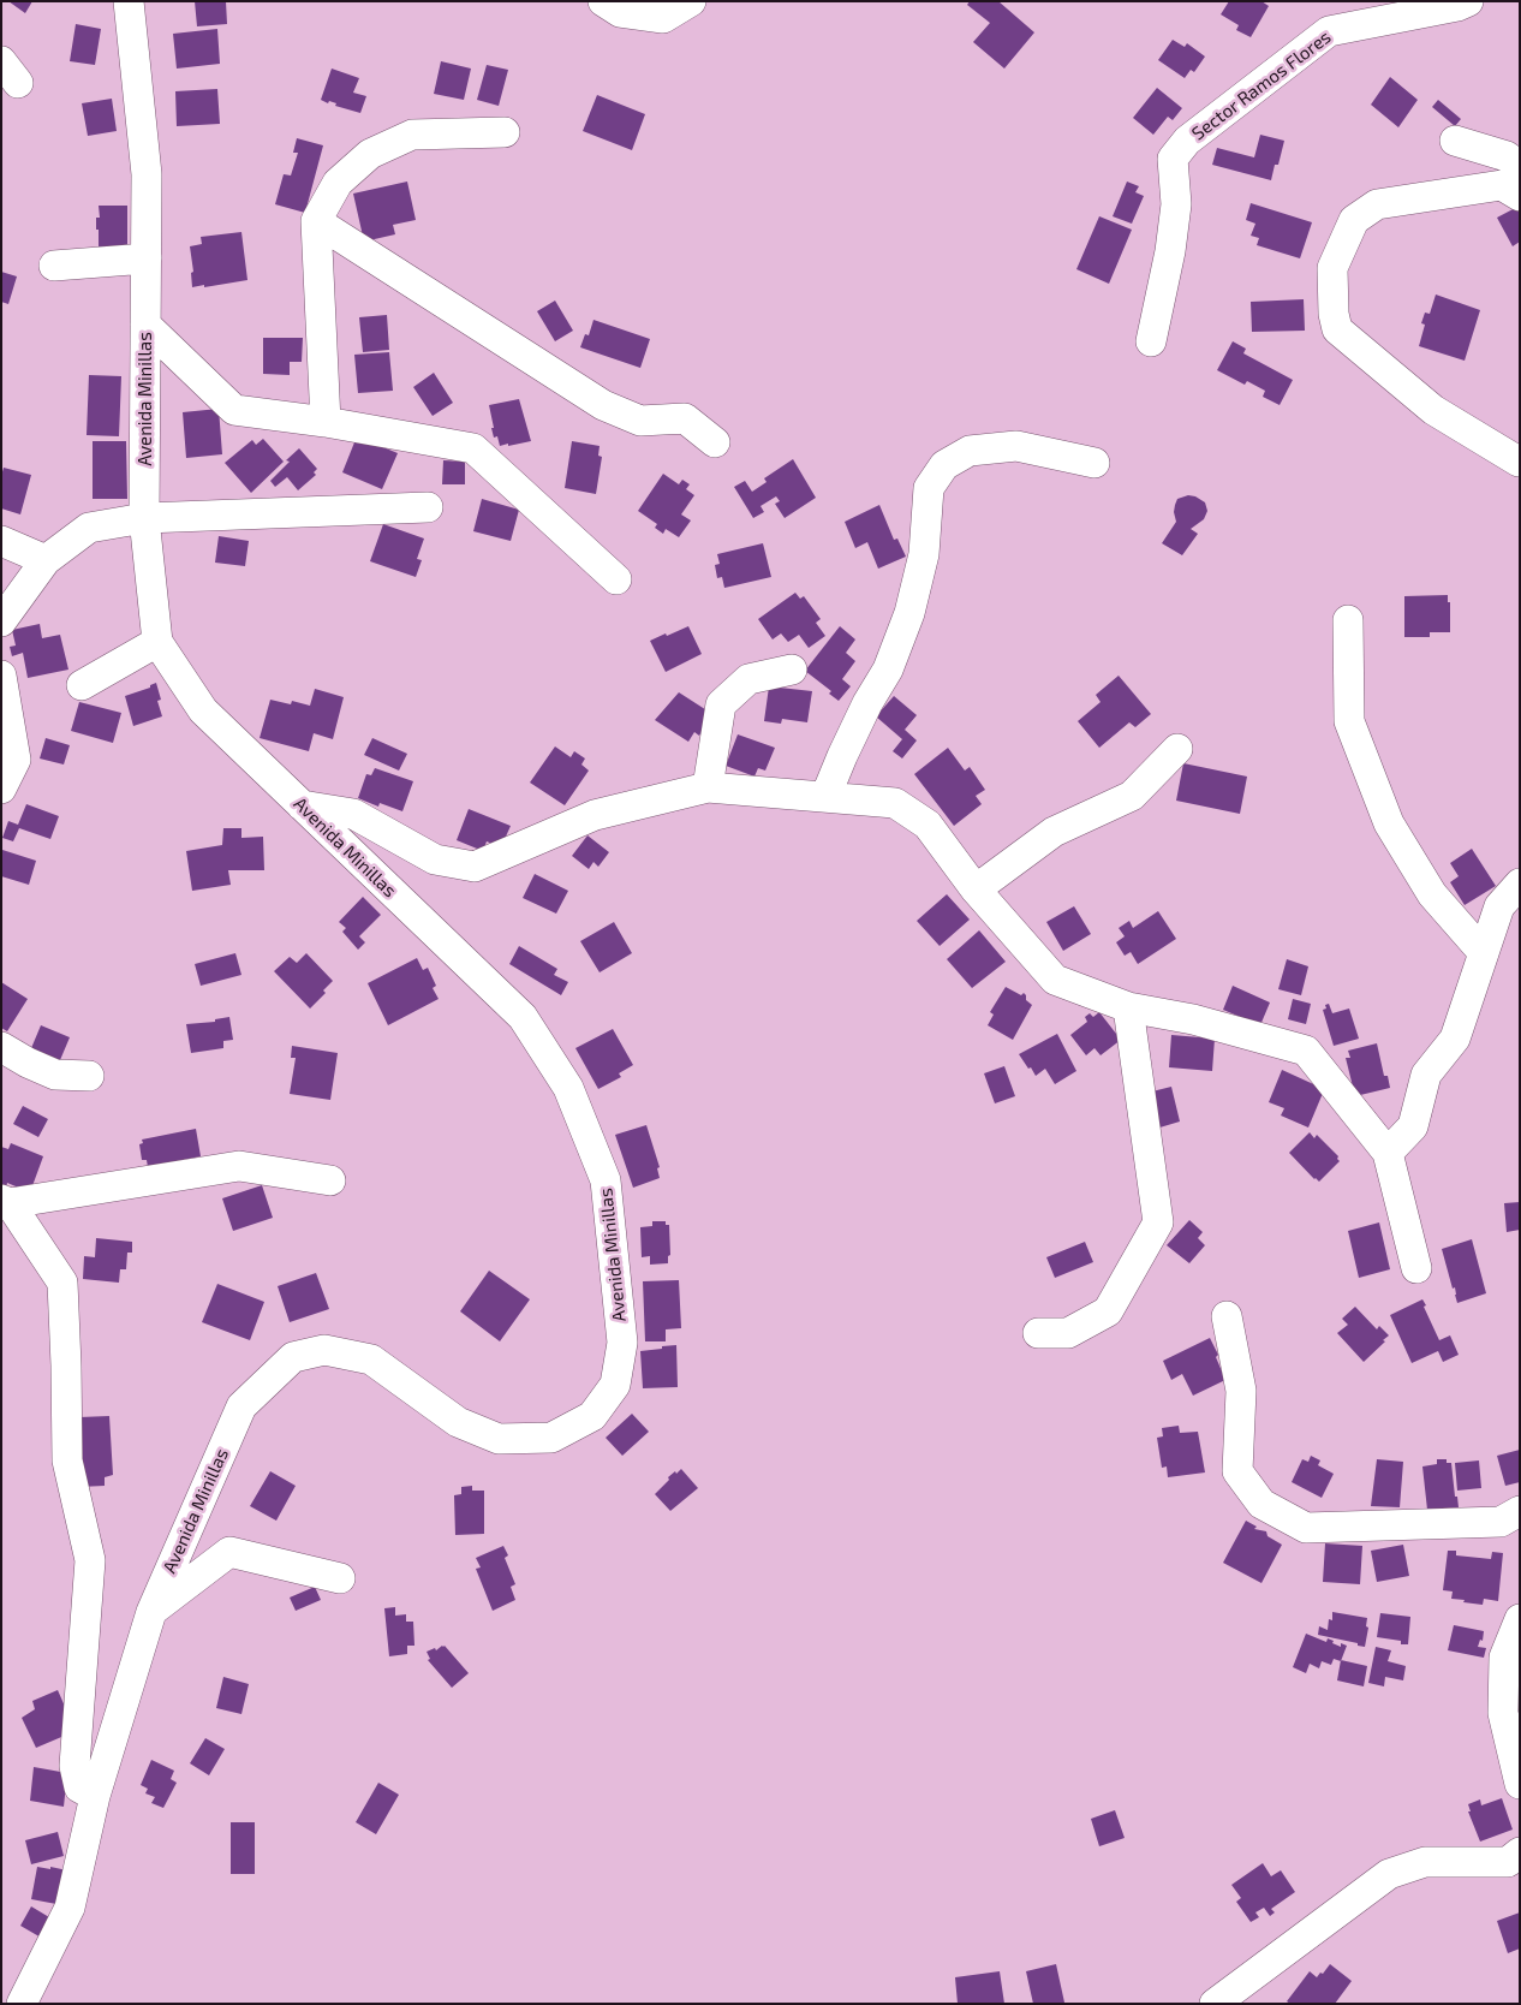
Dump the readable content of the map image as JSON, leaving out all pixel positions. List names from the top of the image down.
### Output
{
  "streets": {
    "street": ["Sector Ramos Flores", "Avenida Minillas"]
  }
}
